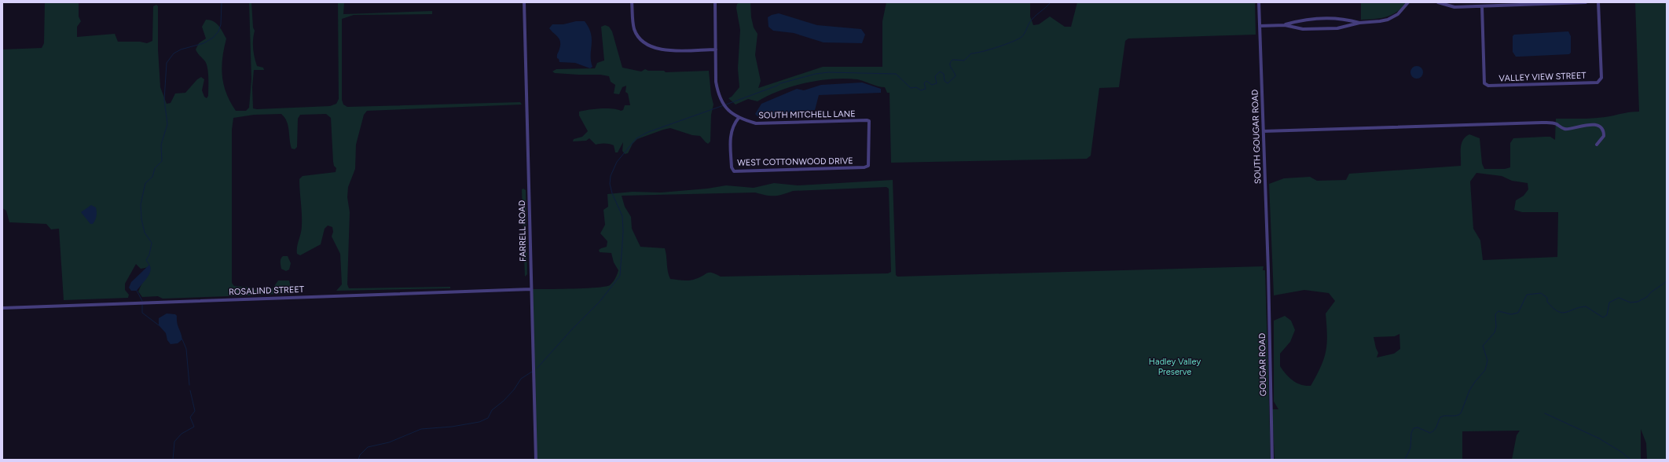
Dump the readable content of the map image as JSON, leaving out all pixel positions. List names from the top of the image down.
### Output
{
  "streets": {
    "street": [
      "VALLEY VIEW STREET",
      "SOUTH MITCHELL LANE",
      "SOUTH GOUGAR ROAD",
      "WEST COTTONWOOD DRIVE",
      "FARRELL ROAD",
      "ROSALIND STREET",
      "GOUGAR ROAD"
    ]
  },
  "crossings": [
    ["SOUTH MITCHELL LANE", "WEST COTTONWOOD DRIVE"],
    ["SOUTH GOUGAR ROAD", "GOUGAR ROAD"],
    ["FARRELL ROAD", "ROSALIND STREET"]
  ],
  "parks": ["Hadley Valley Preserve"]
}
